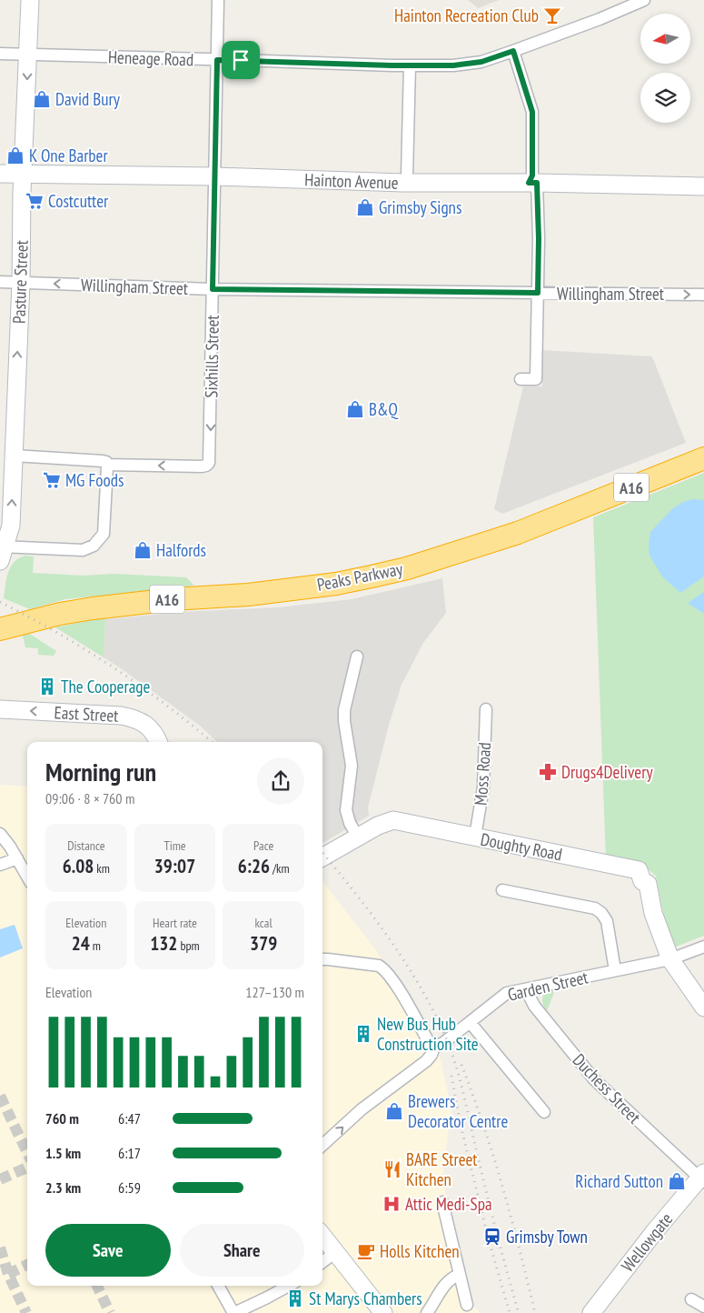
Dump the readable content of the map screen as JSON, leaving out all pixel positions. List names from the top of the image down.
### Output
{
  "streets": {
    "highway": ["A16", "Peaks Parkway"],
    "street": [
      "Heneage Road",
      "Hainton Avenue",
      "Pasture Street",
      "Willingham Street",
      "Sixhills Street",
      "East Street",
      "Moss Road",
      "Doughty Road",
      "Garden Street",
      "Duchess Street",
      "Wellowgate"
    ]
  },
  "crossings": [
    ["Heneage Road", "Pasture Street"],
    ["Heneage Road", "Sixhills Street"],
    ["Hainton Avenue", "Pasture Street"],
    ["Hainton Avenue", "Sixhills Street"],
    ["Pasture Street", "Willingham Street"],
    ["Willingham Street", "Sixhills Street"],
    ["Moss Road", "Doughty Road"],
    ["Doughty Road", "Garden Street"],
    ["Garden Street", "Duchess Street"],
    ["Duchess Street", "Wellowgate"]
  ],
  "one_way": ["East Street"],
  "places": {
    "bar": ["Hainton Recreation Club"],
    "shop": [
      "David Bury",
      "K One Barber",
      "Grimsby Signs",
      "B&Q",
      "Halfords",
      "Brewers Decorator Centre",
      "Richard Sutton"
    ],
    "supermarket": ["Costcutter", "MG Foods"],
    "building": ["The Cooperage", "New Bus Hub Construction Site", "St Marys Chambers"],
    "pharmacy": ["Drugs4Delivery"],
    "restaurant": ["BARE Street Kitchen"],
    "hospital": ["Attic Medi-Spa"],
    "station": ["Grimsby Town"],
    "cafe": ["Holls Kitchen"]
  },
  "north": "left",
  "page": {
    "heading": ["Morning run", "09:06 · 8 × 760 m"],
    "stats": [
      ["Distance", "6.08 km"],
      ["Time", "39:07"],
      ["Pace", "6:26 /km"],
      ["Elevation", "24 m"],
      ["Heart rate", "132 bpm"],
      ["kcal", "379"]
    ],
    "chart": ["Elevation", "127–130 m"],
    "list": [
      {
        "name": "760 m",
        "note": "6:47"
      },
      {
        "name": "1.5 km",
        "note": "6:17"
      },
      {
        "name": "2.3 km",
        "note": "6:59"
      }
    ],
    "buttons": ["Save", "Share"]
  }
}
